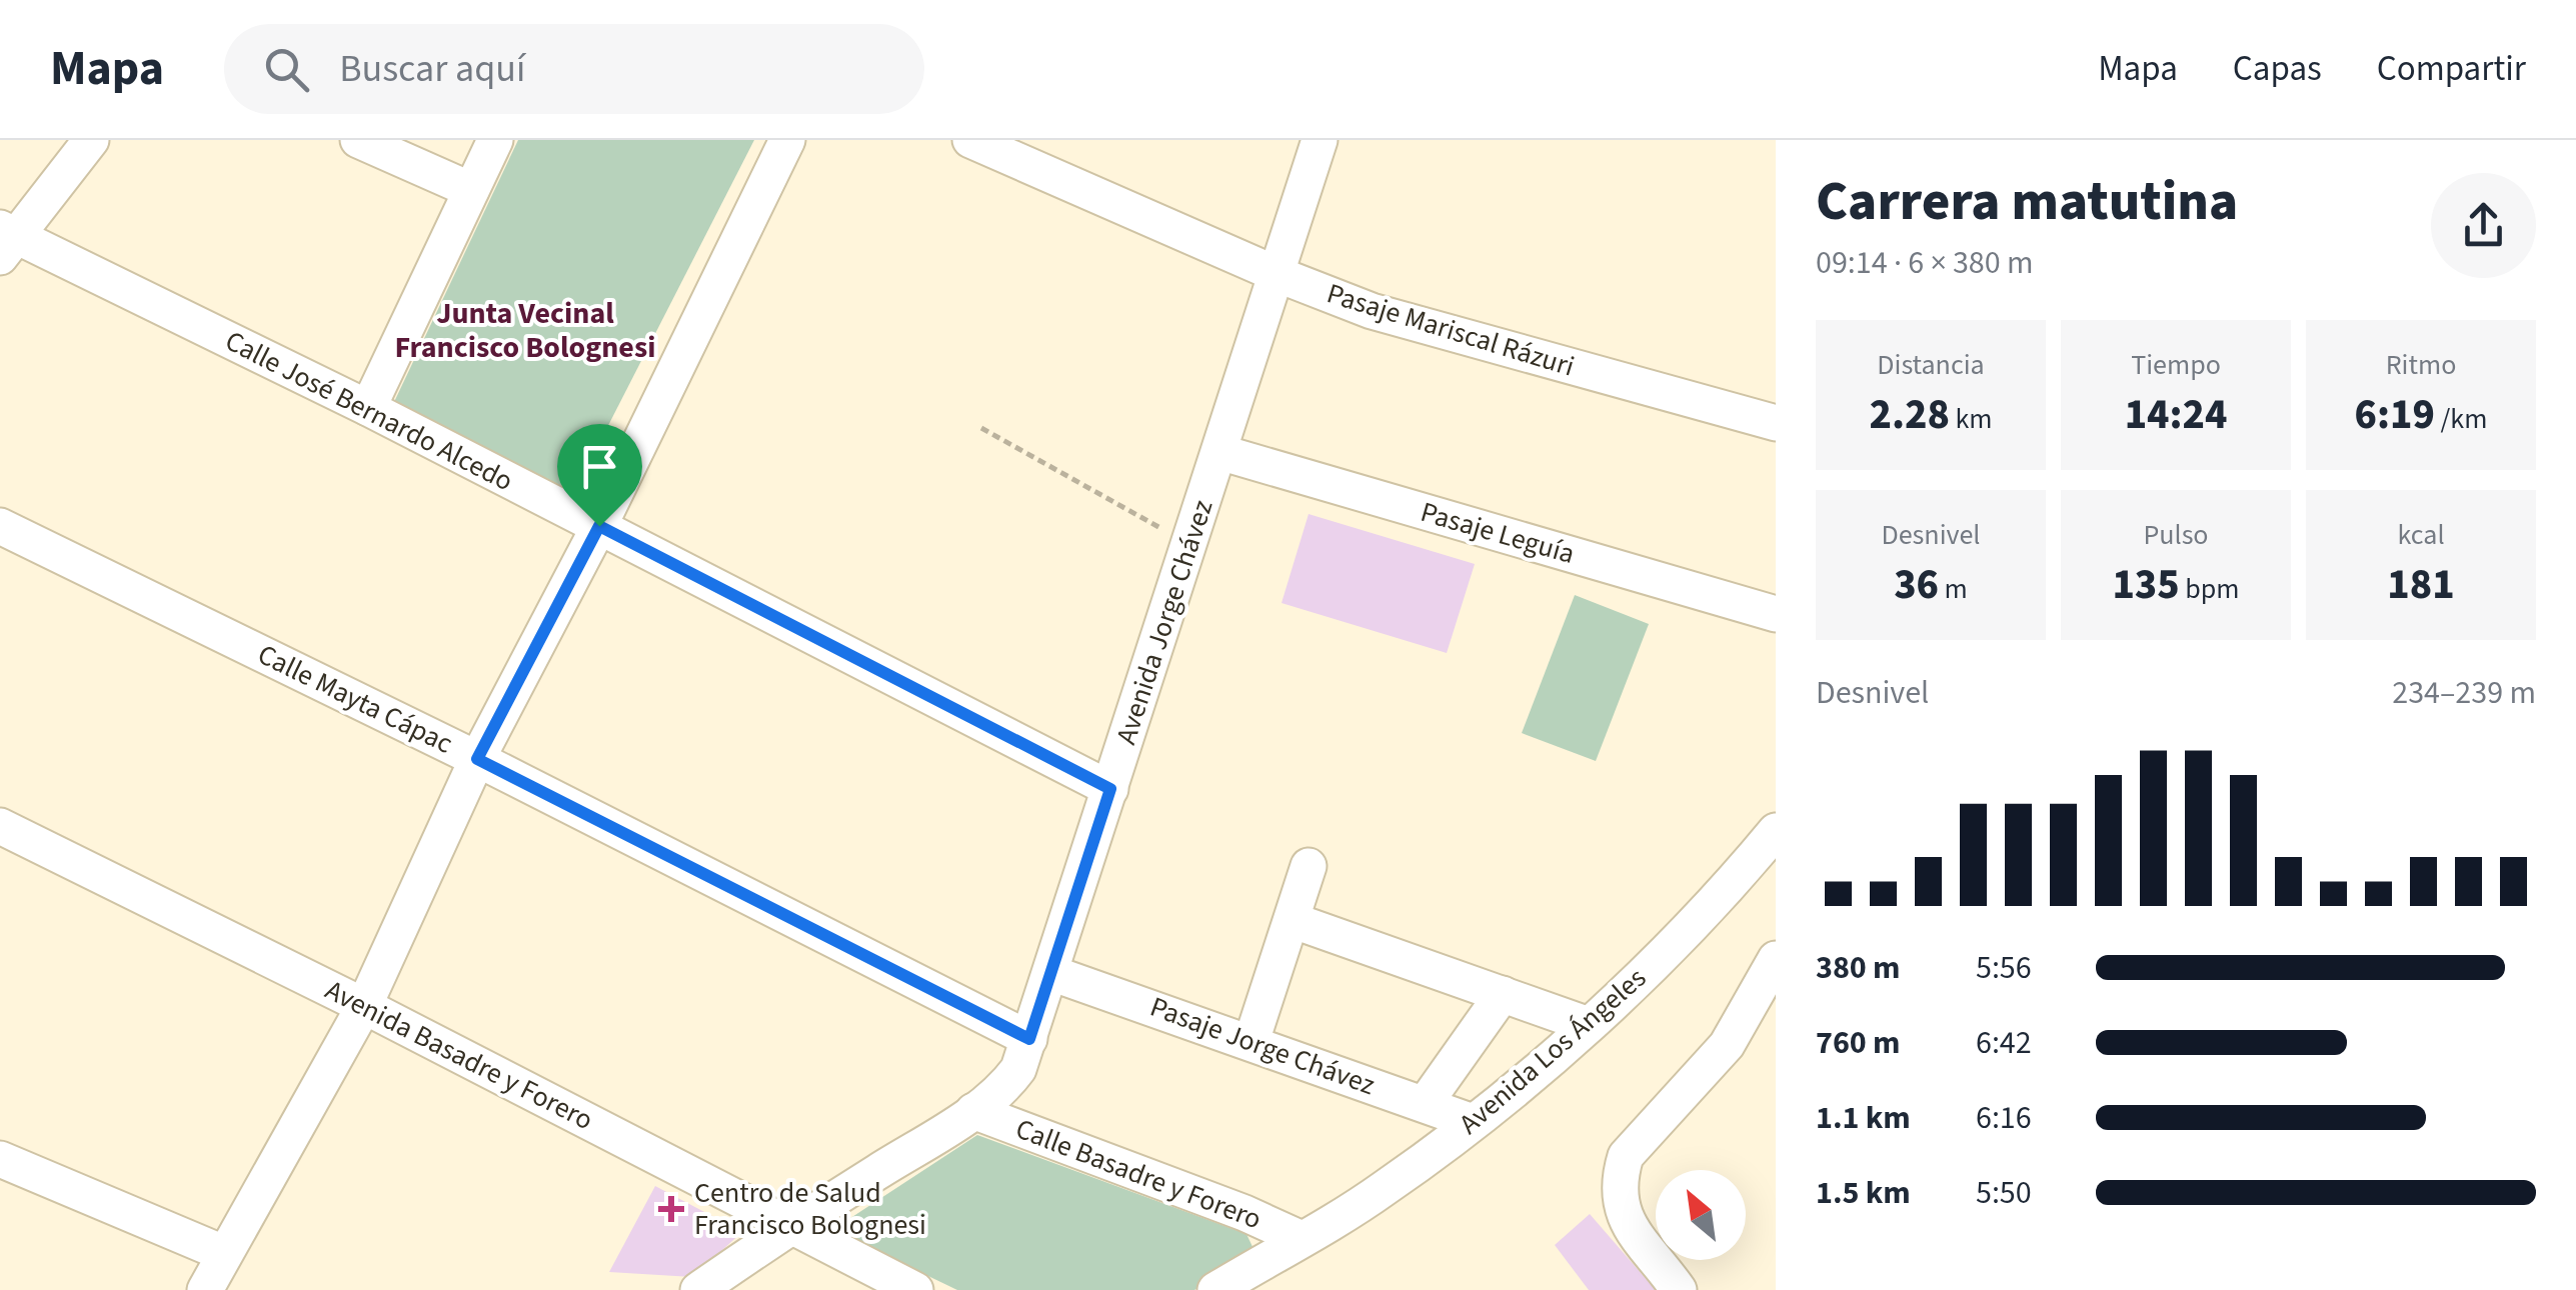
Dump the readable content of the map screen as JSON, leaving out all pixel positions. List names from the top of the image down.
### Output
{
  "streets": {
    "street": [
      "Pasaje Mariscal Rázuri",
      "Calle José Bernardo Alcedo",
      "Pasaje Leguía",
      "Avenida Jorge Chávez",
      "Calle Mayta Cápac",
      "Pasaje Jorge Chávez",
      "Avenida Los Ángeles",
      "Avenida Basadre y Forero",
      "Calle Basadre y Forero"
    ]
  },
  "crossings": [
    ["Pasaje Mariscal Rázuri", "Avenida Jorge Chávez"],
    ["Calle José Bernardo Alcedo", "Avenida Jorge Chávez"],
    ["Pasaje Leguía", "Avenida Jorge Chávez"],
    ["Avenida Jorge Chávez", "Calle Mayta Cápac"],
    ["Avenida Jorge Chávez", "Pasaje Jorge Chávez"],
    ["Avenida Jorge Chávez", "Avenida Basadre y Forero"],
    ["Avenida Jorge Chávez", "Calle Basadre y Forero"],
    ["Pasaje Jorge Chávez", "Avenida Los Ángeles"],
    ["Avenida Los Ángeles", "Calle Basadre y Forero"]
  ],
  "districts": ["Junta Vecinal Francisco Bolognesi"],
  "places": {
    "health": ["Centro de Salud Francisco Bolognesi"]
  },
  "north": "top left",
  "page": {
    "header": "Mapa",
    "search": "Buscar aquí",
    "nav": ["Mapa", "Capas", "Compartir"],
    "heading": ["Carrera matutina", "09:14 · 6 × 380 m"],
    "stats": [
      ["Distancia", "2.28 km"],
      ["Tiempo", "14:24"],
      ["Ritmo", "6:19 /km"],
      ["Desnivel", "36 m"],
      ["Pulso", "135 bpm"],
      ["kcal", "181"]
    ],
    "chart": ["Desnivel", "234–239 m"],
    "list": [
      {
        "name": "380 m",
        "note": "5:56"
      },
      {
        "name": "760 m",
        "note": "6:42"
      },
      {
        "name": "1.1 km",
        "note": "6:16"
      },
      {
        "name": "1.5 km",
        "note": "5:50"
      }
    ]
  }
}
